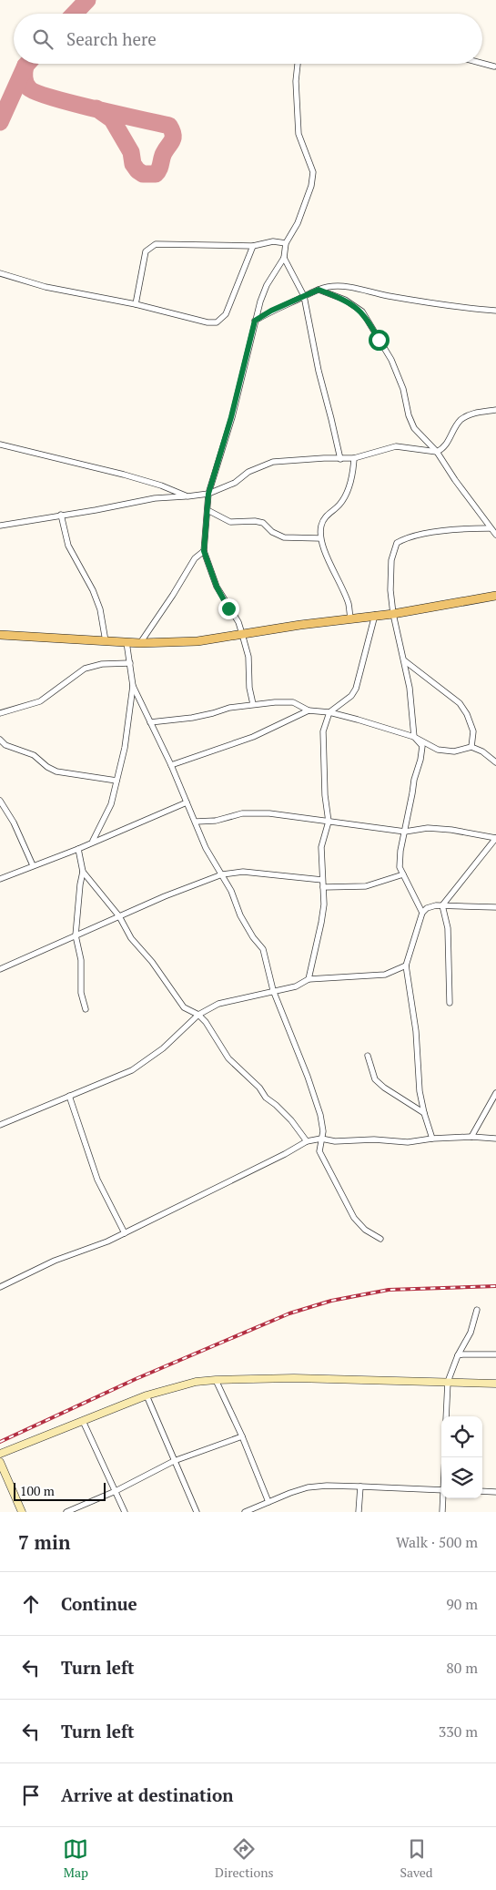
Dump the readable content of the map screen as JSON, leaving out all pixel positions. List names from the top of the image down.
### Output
{
  "scale_bar": "100 m",
  "page": {
    "search": "Search here",
    "scale": "100 m",
    "heading": ["7 min", "Walk · 500 m"],
    "list": [
      ["Continue", "90 m"],
      ["Turn left", "80 m"],
      ["Turn left", "330 m"],
      "Arrive at destination"
    ],
    "nav": ["Map", "Directions", "Saved"]
  }
}
